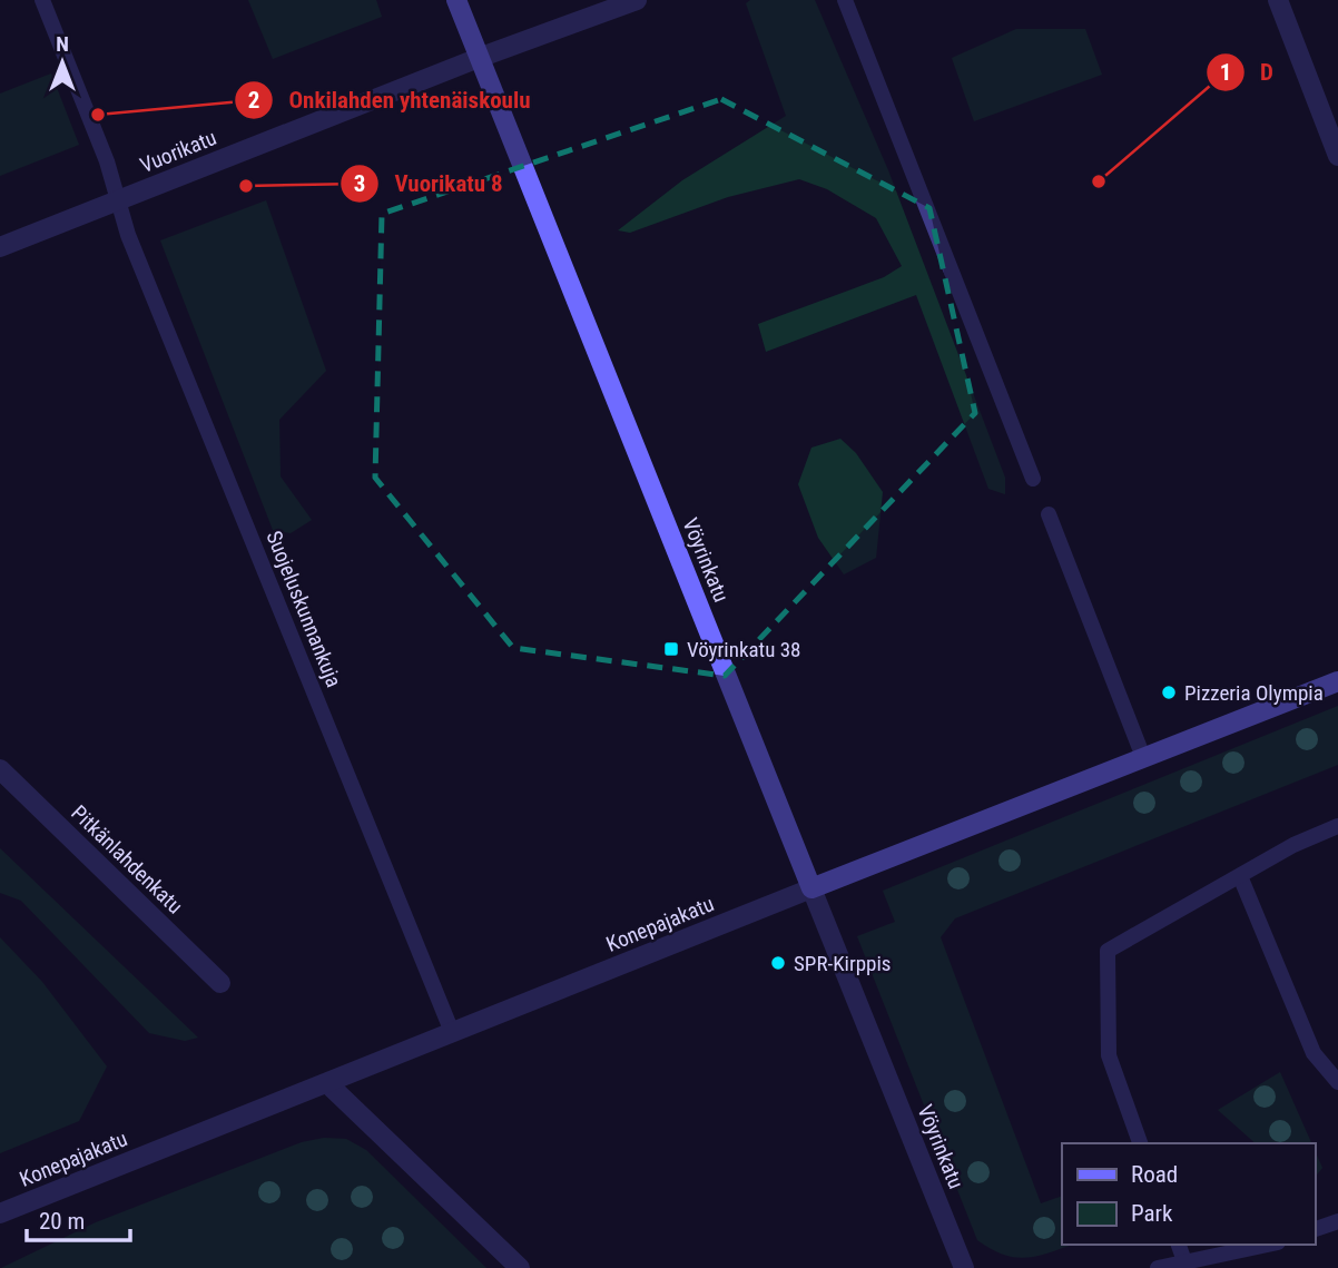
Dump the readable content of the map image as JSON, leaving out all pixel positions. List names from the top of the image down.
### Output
{
  "streets": {
    "main road": ["Vöyrinkatu", "Konepajakatu"],
    "street": ["Vuorikatu", "Pitkänlahdenkatu"],
    "lane": ["Suojeluskunnankuja"]
  },
  "crossings": [
    ["Vuorikatu", "Vöyrinkatu"],
    ["Vuorikatu", "Suojeluskunnankuja"],
    ["Vöyrinkatu", "Konepajakatu"],
    ["Suojeluskunnankuja", "Konepajakatu"]
  ],
  "places": {
    "other": [
      "Onkilahden yhtenäiskoulu",
      "D",
      "Vuorikatu 8",
      "Pizzeria Olympia",
      "SPR-Kirppis"
    ],
    "transit": ["Vöyrinkatu 38"]
  },
  "legend": ["Road", "Park"],
  "scale_bar": "20 m",
  "north": "top"
}
